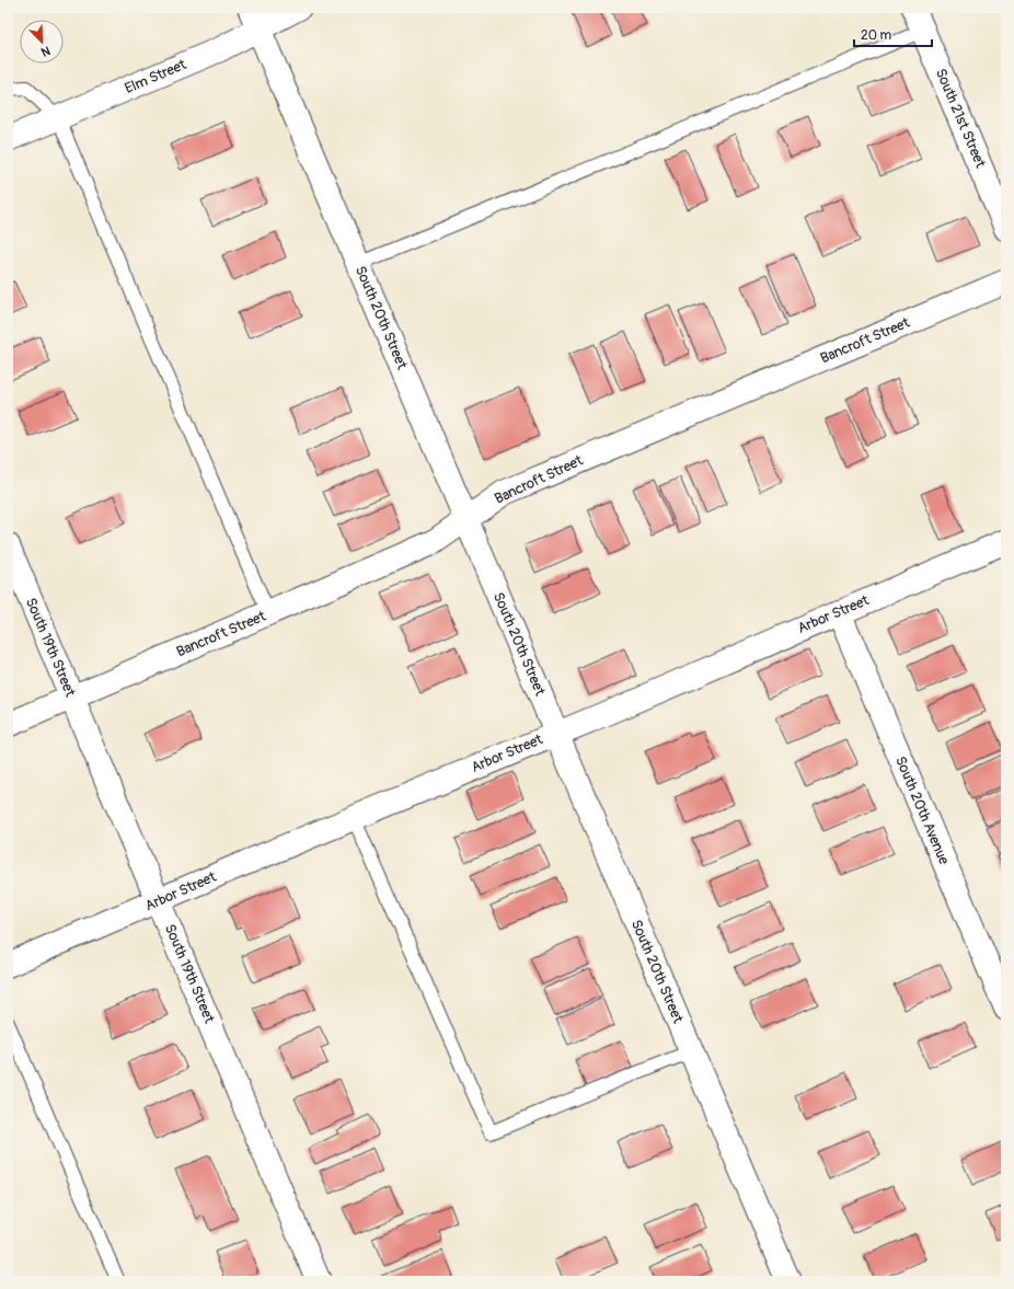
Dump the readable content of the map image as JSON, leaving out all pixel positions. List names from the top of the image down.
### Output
{
  "streets": {
    "street": [
      "Elm Street",
      "South 21st Street",
      "South 20th Street",
      "Bancroft Street",
      "Arbor Street",
      "South 19th Street",
      "South 20th Avenue"
    ]
  },
  "crossings": [
    ["Elm Street", "South 20th Street"],
    ["South 20th Street", "Bancroft Street"],
    ["South 20th Street", "Arbor Street"],
    ["Bancroft Street", "South 19th Street"],
    ["Arbor Street", "South 19th Street"],
    ["Arbor Street", "South 20th Avenue"]
  ],
  "scale_bar": "20 m",
  "north": "bottom right"
}
